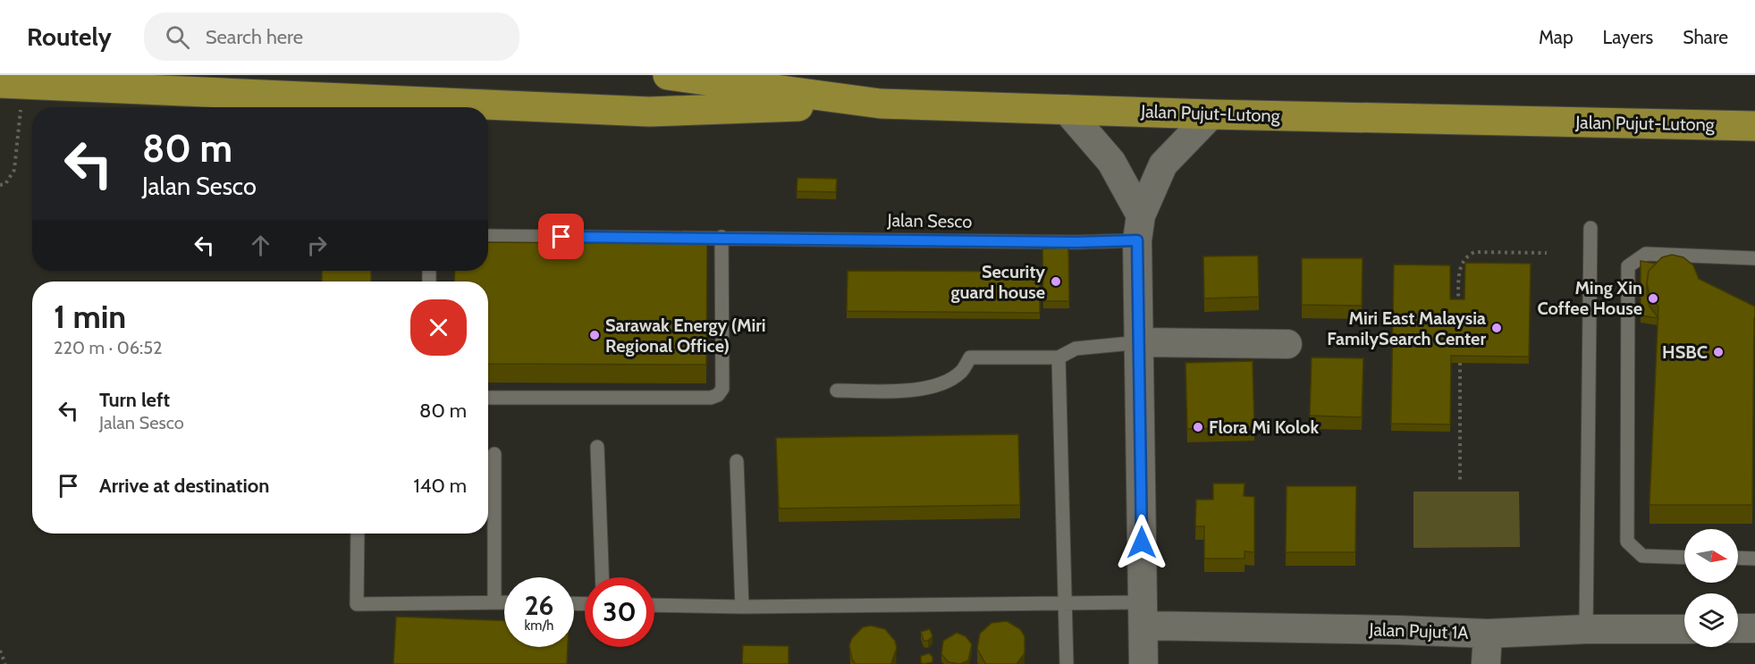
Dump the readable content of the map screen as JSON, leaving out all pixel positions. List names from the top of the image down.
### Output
{
  "streets": {
    "highway": ["Jalan Pujut-Lutong"],
    "street": ["Jalan Pujut 1A"],
    "lane": ["Jalan Sesco"]
  },
  "places": [
    "Security guard house",
    "Ming Xin Coffee House",
    "Miri East Malaysia FamilySearch Center",
    "Sarawak Energy (Miri Regional Office)",
    "HSBC",
    "Flora Mi Kolok"
  ],
  "north": "right",
  "page": {
    "header": "Routely",
    "search": "Search here",
    "nav": ["Map", "Layers", "Share"],
    "turn": ["80 m", "Jalan Sesco"],
    "heading": ["1 min", "220 m · 06:52"],
    "list": [
      {
        "name": "Turn left",
        "note": "Jalan Sesco",
        "value": "80 m"
      },
      {
        "name": "Arrive at destination",
        "value": "140 m"
      }
    ],
    "speed": "26 km/h",
    "limit": "30"
  }
}
